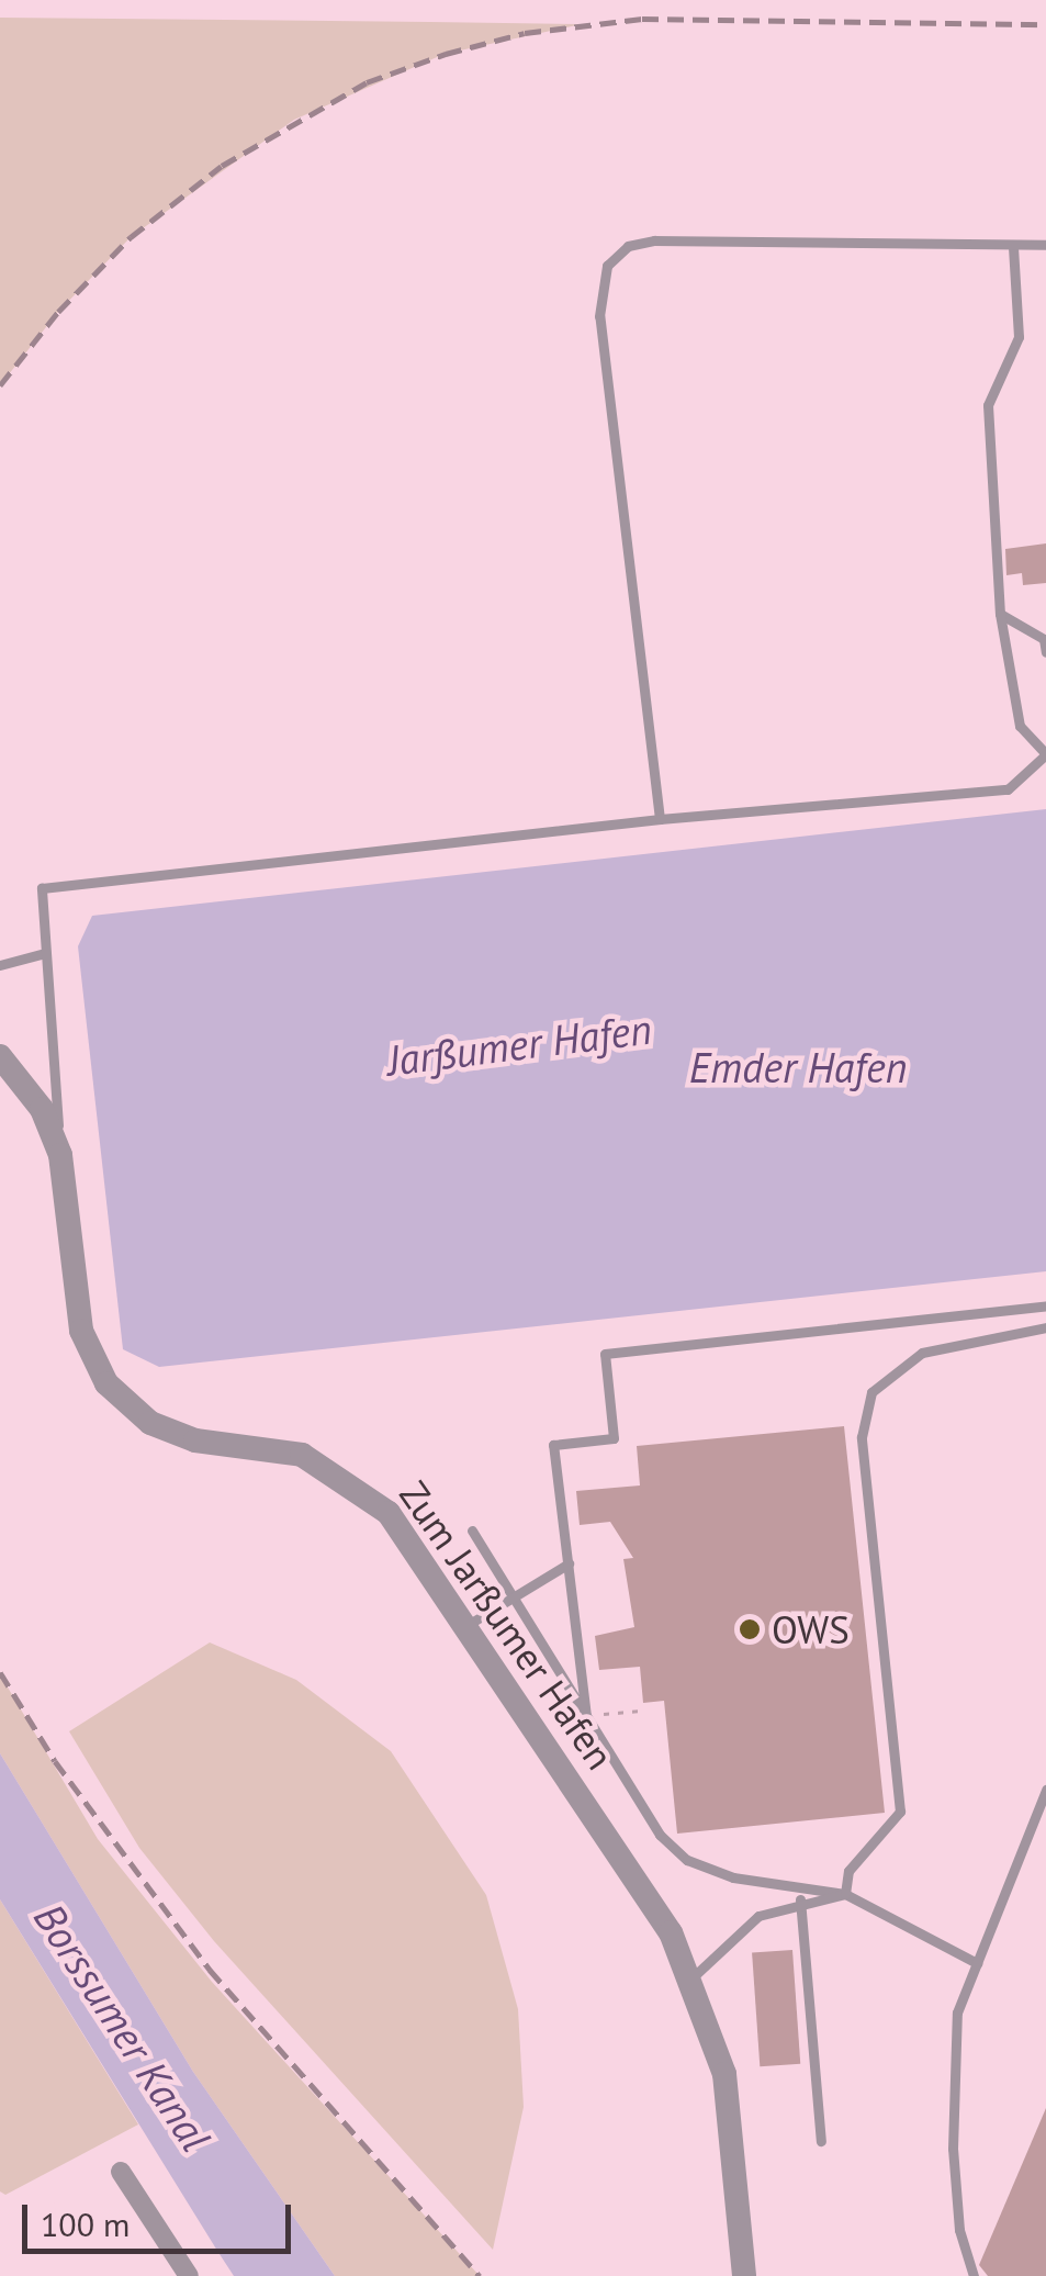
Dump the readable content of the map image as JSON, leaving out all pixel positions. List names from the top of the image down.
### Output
{
  "streets": {
    "street": ["Zum Jarßumer Hafen"]
  },
  "water": ["Jarßumer Hafen", "Emder Hafen", "Borssumer Kanal"],
  "places": ["OWS"],
  "scale_bar": "100 m"
}
